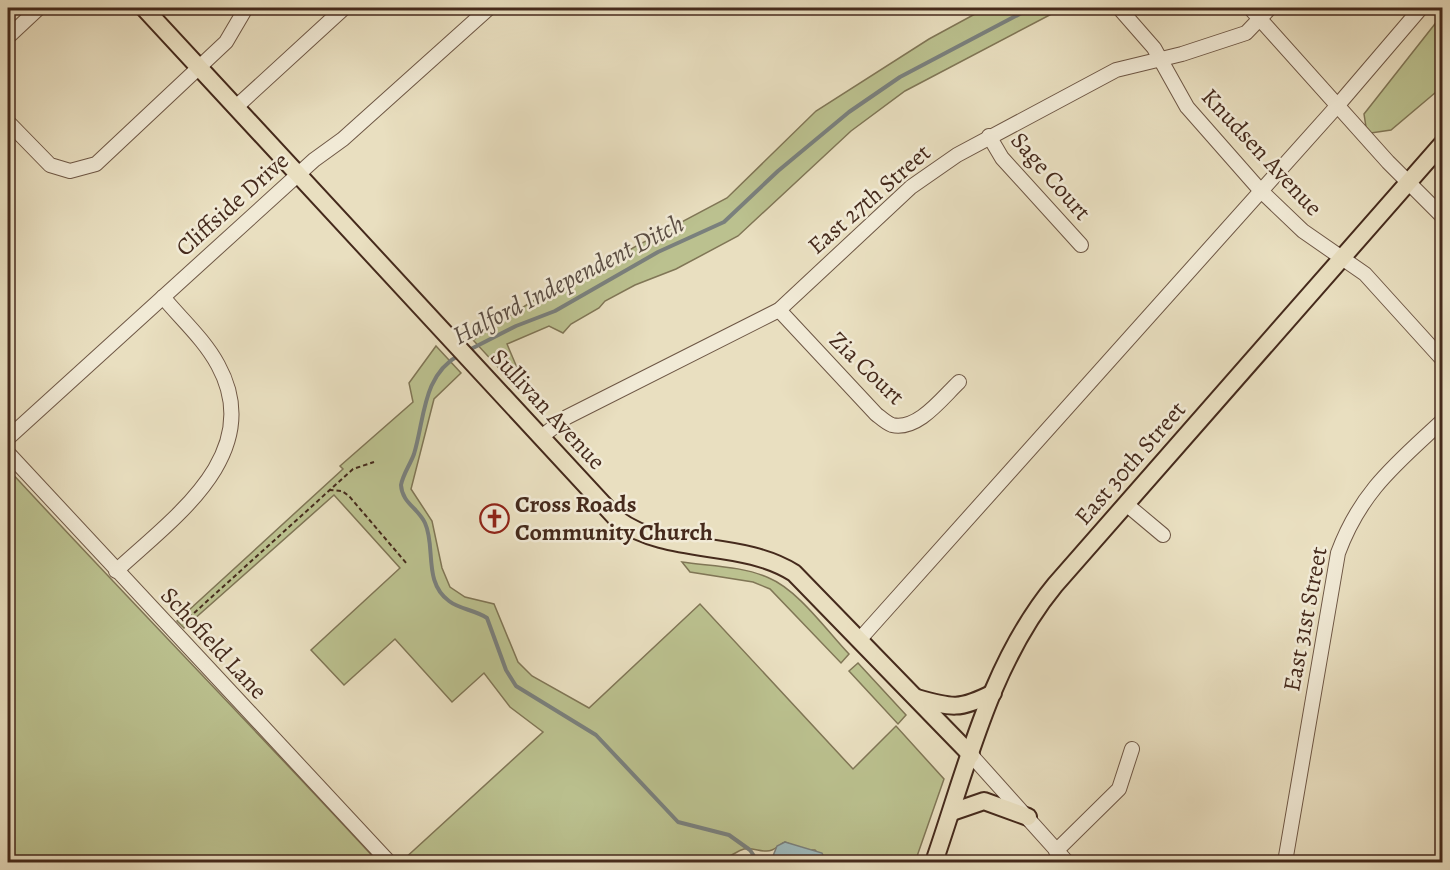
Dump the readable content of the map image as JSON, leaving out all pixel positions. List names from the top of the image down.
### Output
{
  "streets": {
    "main road": ["Sullivan Avenue", "East 30th Street"],
    "street": [
      "Knudsen Avenue",
      "Sage Court",
      "East 27th Street",
      "Cliffside Drive",
      "Zia Court",
      "East 31st Street",
      "Schofield Lane"
    ]
  },
  "crossings": [
    ["Knudsen Avenue", "East 27th Street"],
    ["Knudsen Avenue", "East 30th Street"],
    ["Sage Court", "East 27th Street"],
    ["East 27th Street", "Zia Court"],
    ["East 27th Street", "Sullivan Avenue"],
    ["Cliffside Drive", "Sullivan Avenue"],
    ["Sullivan Avenue", "East 30th Street"]
  ],
  "water": ["Halford Independent Ditch"],
  "places": {
    "church": ["Cross Roads Community Church"]
  }
}
